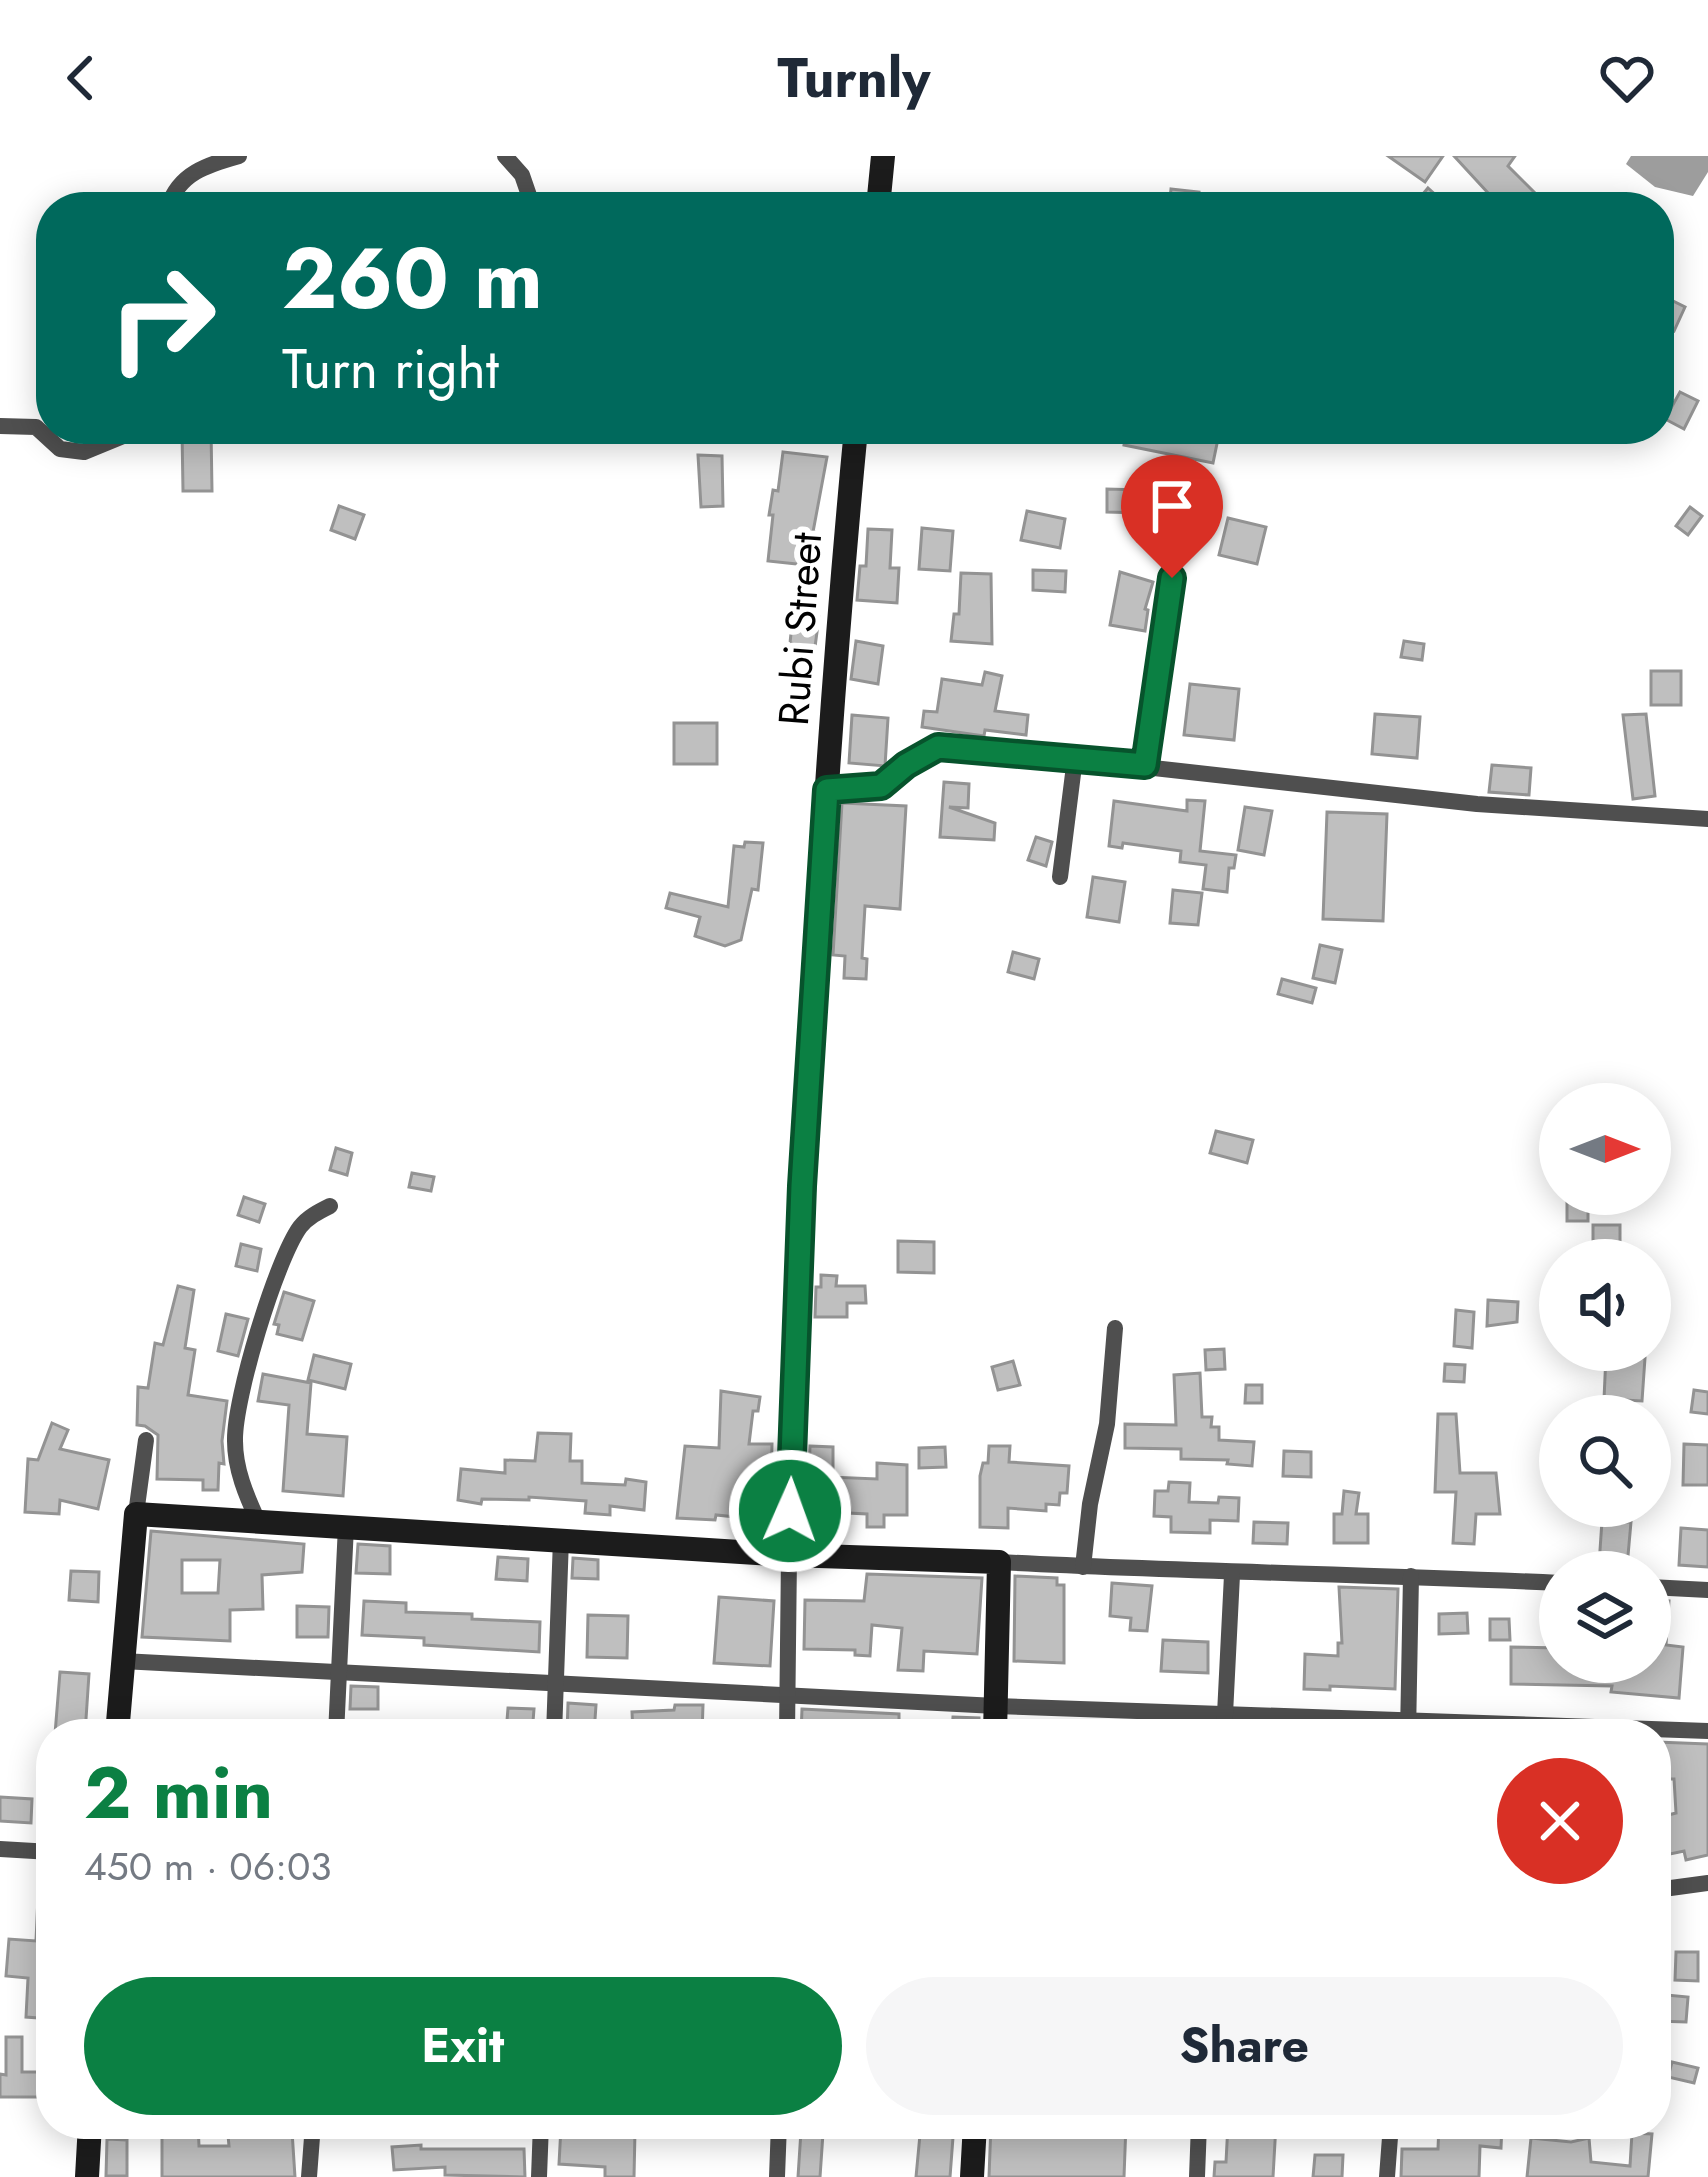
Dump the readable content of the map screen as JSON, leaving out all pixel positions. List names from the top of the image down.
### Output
{
  "streets": {
    "street": ["Rubi Street"]
  },
  "north": "right",
  "page": {
    "header": "Turnly",
    "turn": ["260 m", "Turn right"],
    "heading": ["2 min", "450 m · 06:03"],
    "buttons": ["Exit", "Share"]
  }
}
